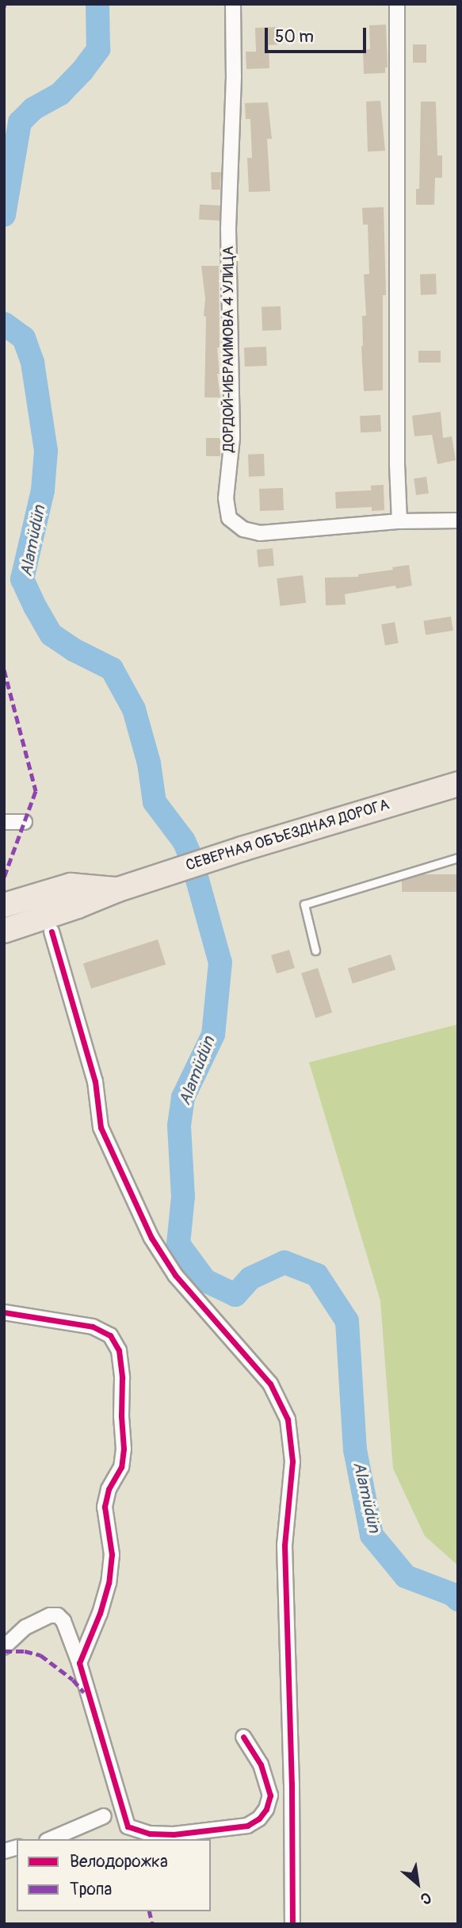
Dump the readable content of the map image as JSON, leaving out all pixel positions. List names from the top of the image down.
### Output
{
  "streets": {
    "highway": ["СЕВЕРНАЯ ОБЪЕЗДНАЯ ДОРОГА"],
    "street": ["ДОРДОЙ-ИБРАИМОВА 4 УЛИЦА"]
  },
  "water": ["Alamüdün"],
  "legend": ["Велодорожка", "Тропа"],
  "scale_bar": "50 m",
  "north": "bottom right"
}
